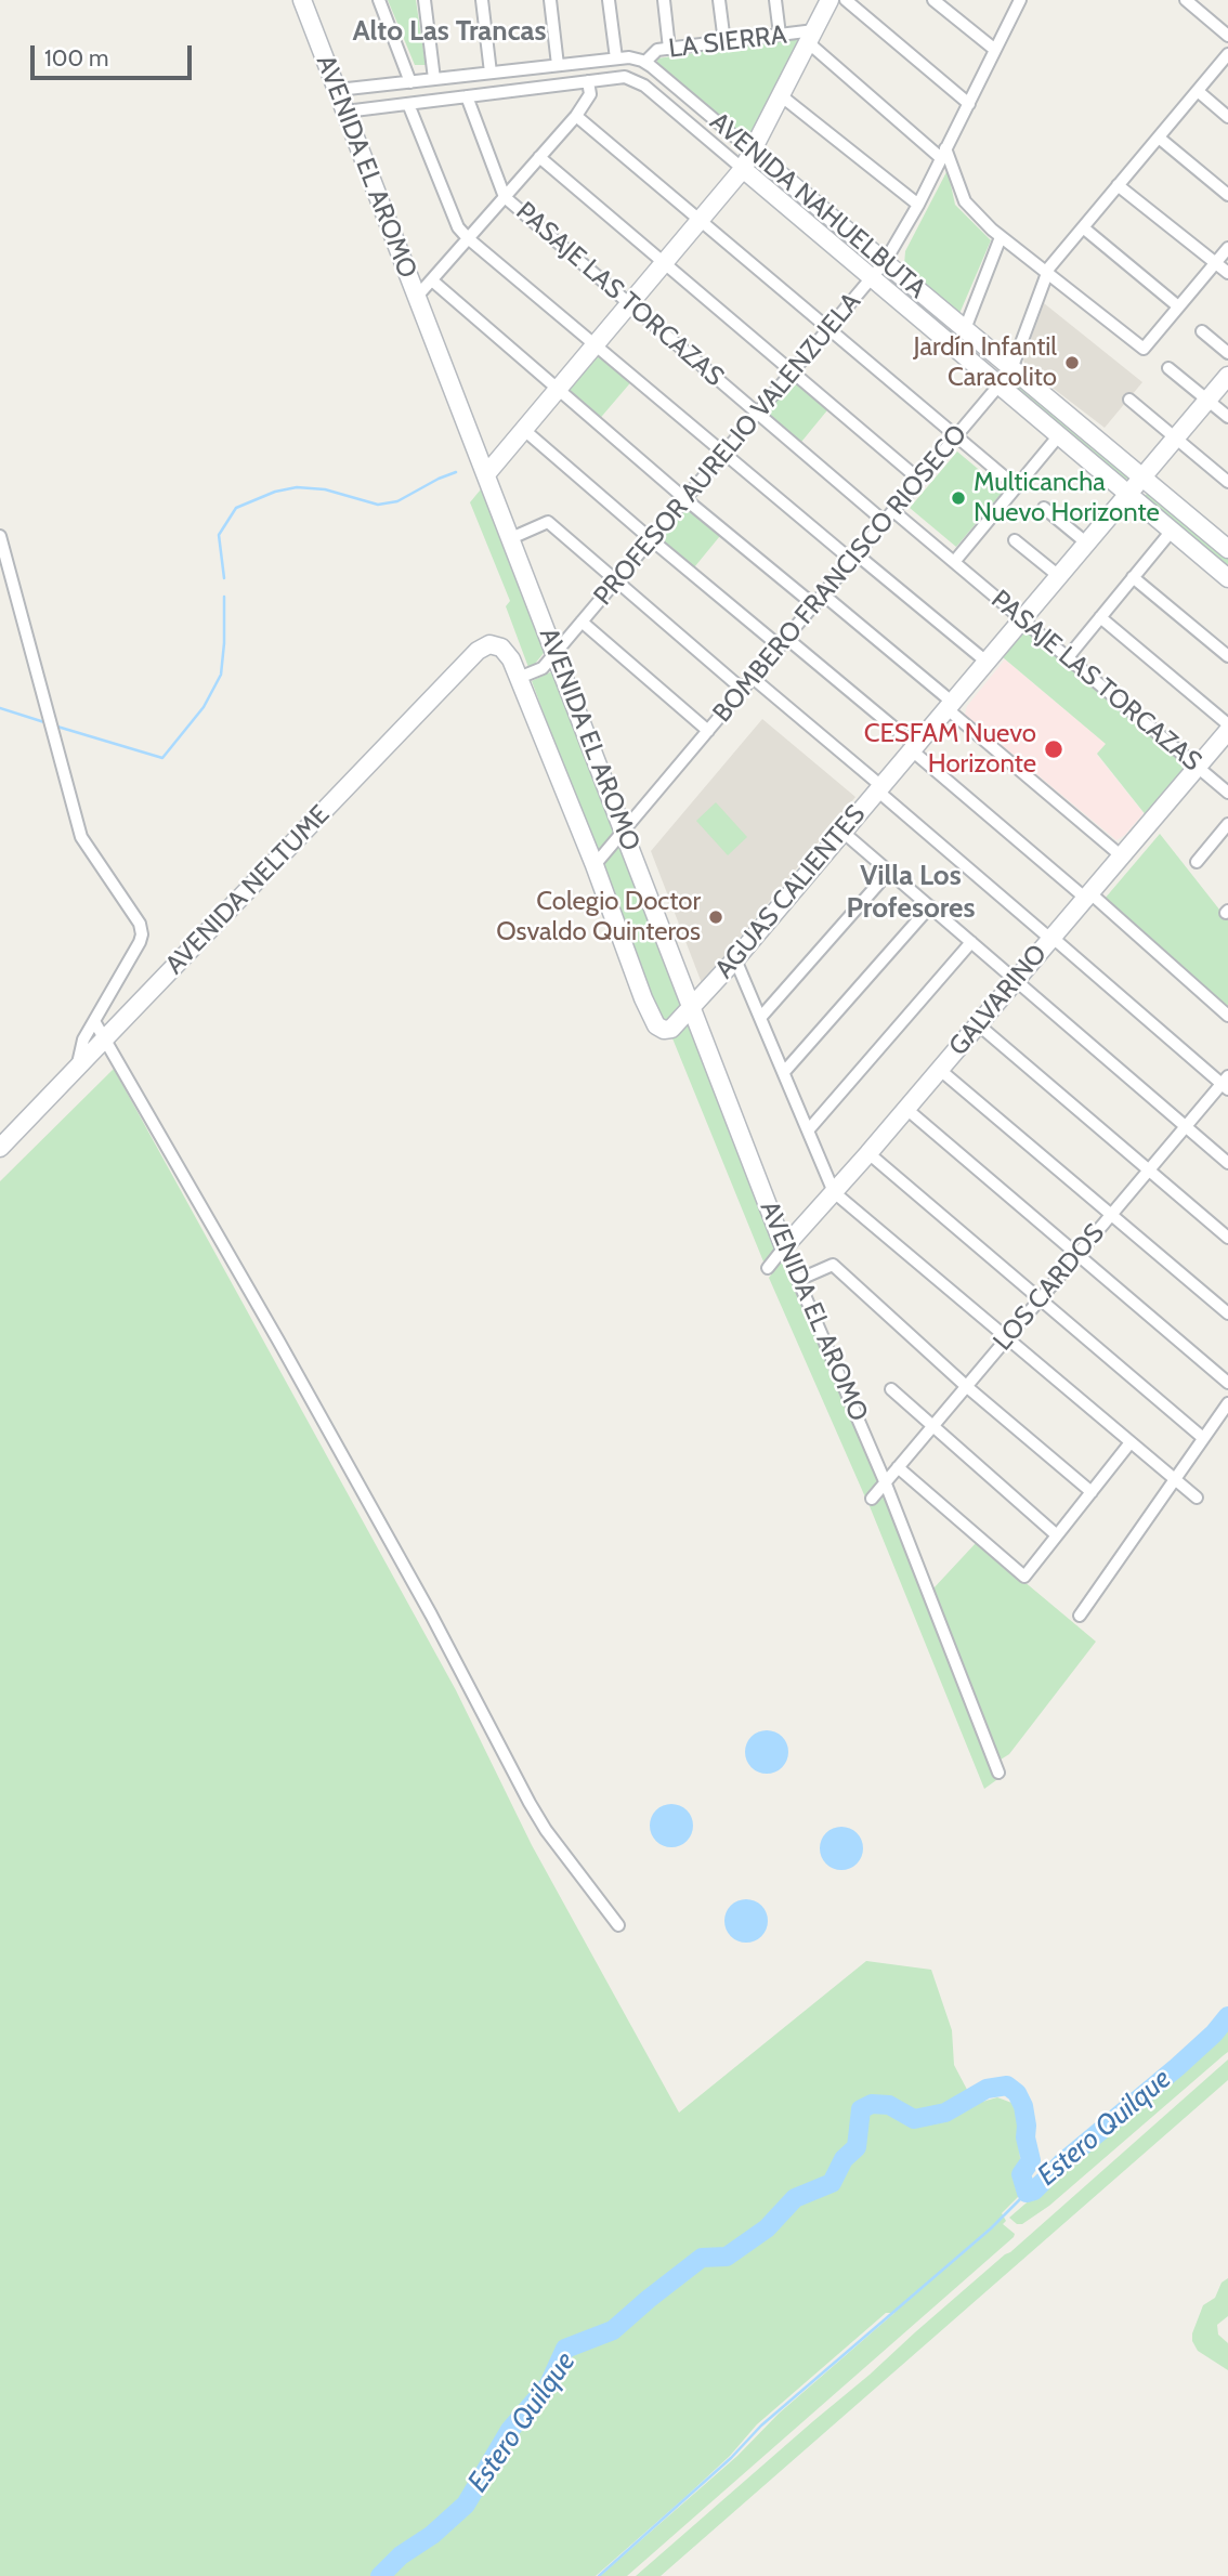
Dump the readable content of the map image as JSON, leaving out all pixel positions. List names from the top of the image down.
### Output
{
  "streets": {
    "street": [
      "LA SIERRA",
      "AVENIDA EL AROMO",
      "AVENIDA NAHUELBUTA",
      "PASAJE LAS TORCAZAS",
      "PROFESOR AURELIO VALENZUELA",
      "BOMBERO FRANCISCO RIOSECO",
      "AVENIDA NELTUME",
      "AGUAS CALIENTES",
      "GALVARINO",
      "LOS CARDOS"
    ]
  },
  "crossings": [
    ["LA SIERRA", "AVENIDA NAHUELBUTA"],
    ["AVENIDA EL AROMO", "AVENIDA NAHUELBUTA"],
    ["AVENIDA EL AROMO", "PROFESOR AURELIO VALENZUELA"],
    ["AVENIDA EL AROMO", "BOMBERO FRANCISCO RIOSECO"],
    ["AVENIDA EL AROMO", "AVENIDA NELTUME"],
    ["AVENIDA EL AROMO", "AGUAS CALIENTES"],
    ["AVENIDA EL AROMO", "GALVARINO"],
    ["AVENIDA EL AROMO", "LOS CARDOS"],
    ["AVENIDA NAHUELBUTA", "PASAJE LAS TORCAZAS"],
    ["AVENIDA NAHUELBUTA", "PROFESOR AURELIO VALENZUELA"],
    ["AVENIDA NAHUELBUTA", "BOMBERO FRANCISCO RIOSECO"],
    ["AVENIDA NAHUELBUTA", "AGUAS CALIENTES"],
    ["PASAJE LAS TORCAZAS", "PROFESOR AURELIO VALENZUELA"],
    ["PASAJE LAS TORCAZAS", "BOMBERO FRANCISCO RIOSECO"],
    ["PASAJE LAS TORCAZAS", "AGUAS CALIENTES"],
    ["PASAJE LAS TORCAZAS", "GALVARINO"]
  ],
  "districts": ["Alto Las Trancas", "Villa Los Profesores"],
  "water": ["Estero Quilque"],
  "places": [
    "Jardín Infantil Caracolito",
    "Multicancha Nuevo Horizonte",
    "CESFAM Nuevo Horizonte",
    "Colegio Doctor Osvaldo Quinteros"
  ],
  "scale_bar": "100 m"
}
